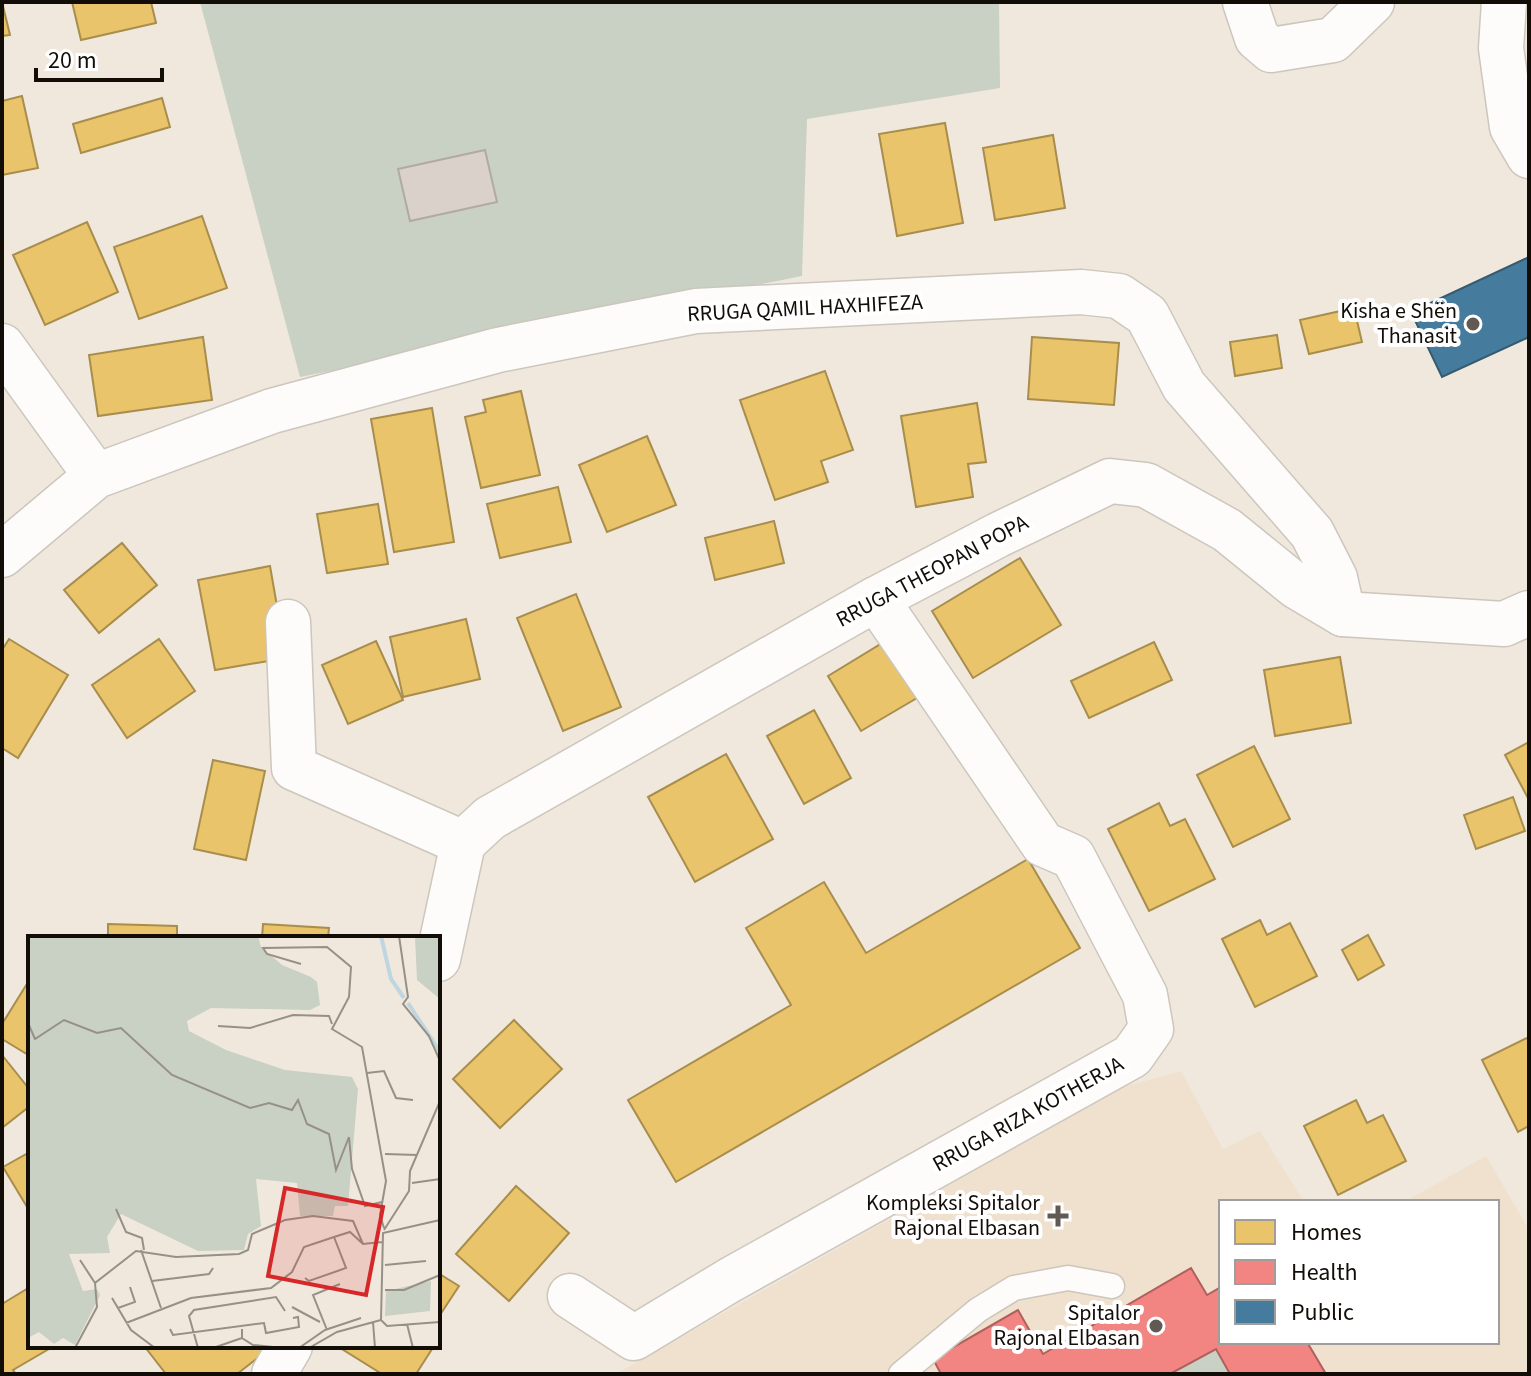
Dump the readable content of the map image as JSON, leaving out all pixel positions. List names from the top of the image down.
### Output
{
  "streets": {
    "street": ["RRUGA QAMIL HAXHIFEZA", "RRUGA THEOPAN POPA", "RRUGA RIZA KOTHERJA"]
  },
  "crossings": [
    ["RRUGA QAMIL HAXHIFEZA", "RRUGA THEOPAN POPA"],
    ["RRUGA THEOPAN POPA", "RRUGA RIZA KOTHERJA"]
  ],
  "places": {
    "other": ["Kisha e Shën Thanasit", "Spitalor Rajonal Elbasan"],
    "health": ["Kompleksi Spitalor Rajonal Elbasan"]
  },
  "legend": ["Homes", "Health", "Public"],
  "scale_bar": "20 m"
}
